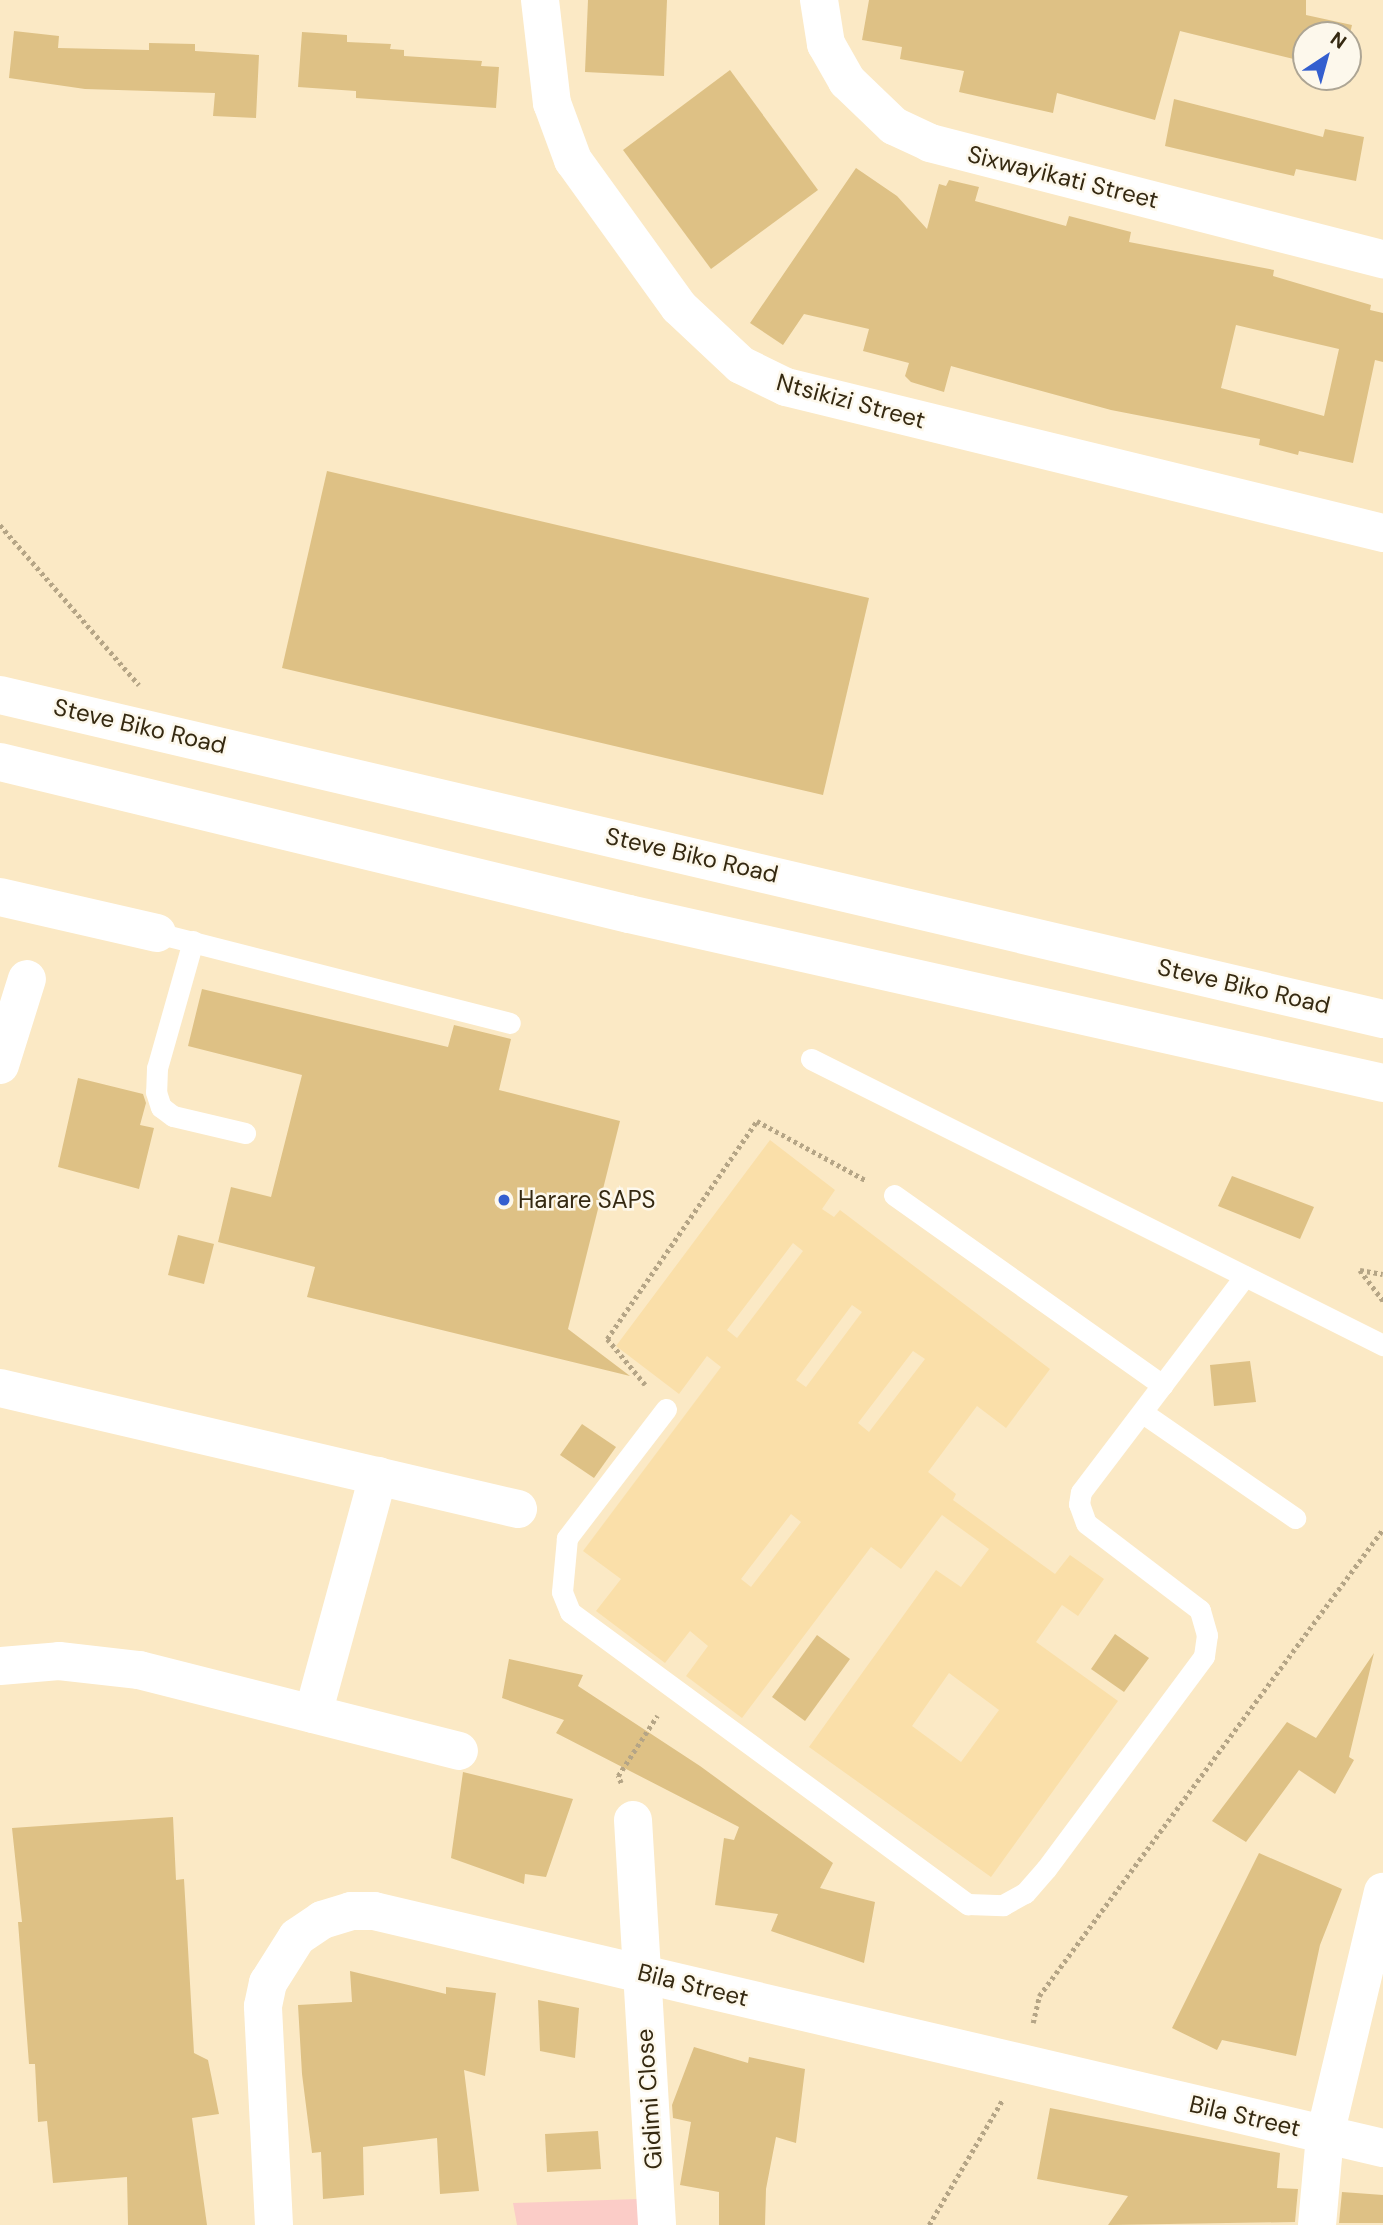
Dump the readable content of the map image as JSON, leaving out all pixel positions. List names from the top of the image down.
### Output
{
  "streets": {
    "street": [
      "Sixwayikati Street",
      "Ntsikizi Street",
      "Steve Biko Road",
      "Bila Street",
      "Gidimi Close"
    ]
  },
  "crossings": [
    ["Bila Street", "Gidimi Close"]
  ],
  "places": ["Harare SAPS"],
  "north": "top right"
}
